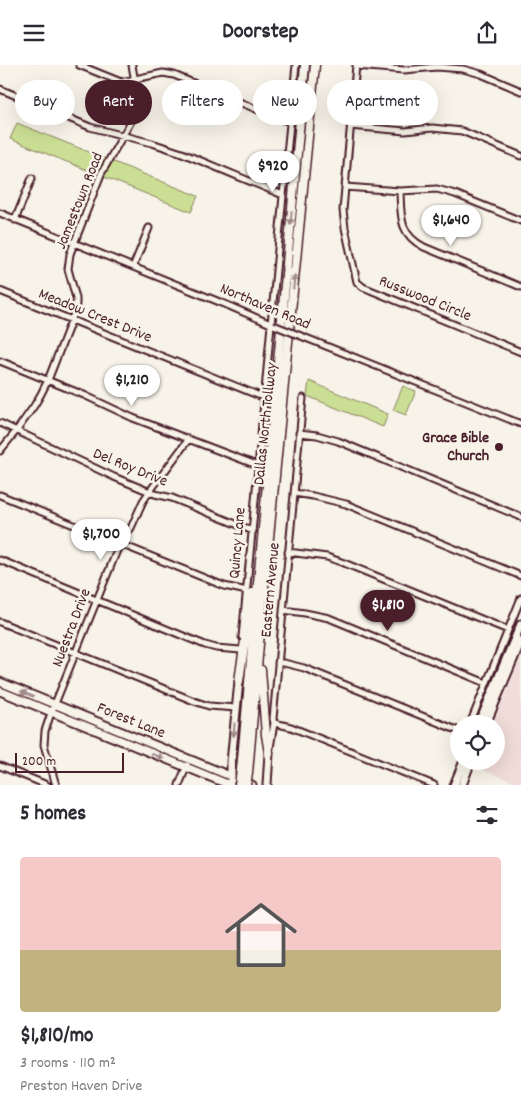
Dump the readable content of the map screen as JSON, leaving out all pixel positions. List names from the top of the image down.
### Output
{
  "streets": {
    "highway": ["Dallas North Tollway"],
    "main road": ["Quincy Lane", "Eastern Avenue", "Forest Lane"],
    "street": [
      "Jamestown Road",
      "Russwood Circle",
      "Northaven Road",
      "Meadow Crest Drive",
      "Del Roy Drive",
      "Nuestra Drive"
    ]
  },
  "crossings": [
    ["Jamestown Road", "Northaven Road"],
    ["Jamestown Road", "Meadow Crest Drive"],
    ["Jamestown Road", "Del Roy Drive"],
    ["Northaven Road", "Quincy Lane"],
    ["Meadow Crest Drive", "Quincy Lane"],
    ["Del Roy Drive", "Quincy Lane"],
    ["Del Roy Drive", "Nuestra Drive"],
    ["Quincy Lane", "Forest Lane"],
    ["Nuestra Drive", "Forest Lane"]
  ],
  "places": ["Grace Bible Church"],
  "scale_bar": "200 m",
  "page": {
    "header": "Doorstep",
    "chip": [
      "Buy",
      "Rent",
      "Filters",
      "New",
      "Apartment"
    ],
    "price": [
      "$920",
      "$1,640",
      "$1,210",
      "$1,700",
      "$1,810"
    ],
    "scale": "200 m",
    "heading": "5 homes",
    "list": [
      {
        "name": "$1,810/mo",
        "note": "3 rooms · 110 m² · Preston Haven Drive"
      }
    ]
  }
}
